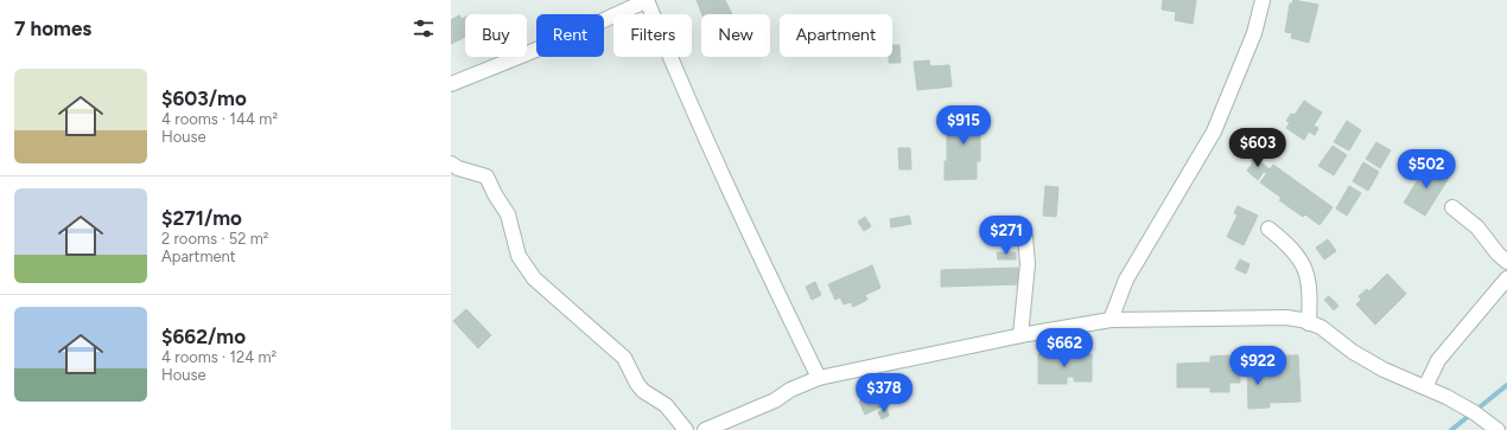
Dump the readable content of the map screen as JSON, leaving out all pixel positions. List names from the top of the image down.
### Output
{
  "page": {
    "heading": "7 homes",
    "chip": [
      "Buy",
      "Rent",
      "Filters",
      "New",
      "Apartment"
    ],
    "list": [
      {
        "name": "$603/mo",
        "note": "4 rooms · 144 m² · House"
      },
      {
        "name": "$271/mo",
        "note": "2 rooms · 52 m² · Apartment"
      },
      {
        "name": "$662/mo",
        "note": "4 rooms · 124 m² · House"
      }
    ],
    "price": [
      "$915",
      "$603",
      "$502",
      "$271",
      "$662",
      "$922",
      "$378"
    ]
  }
}
